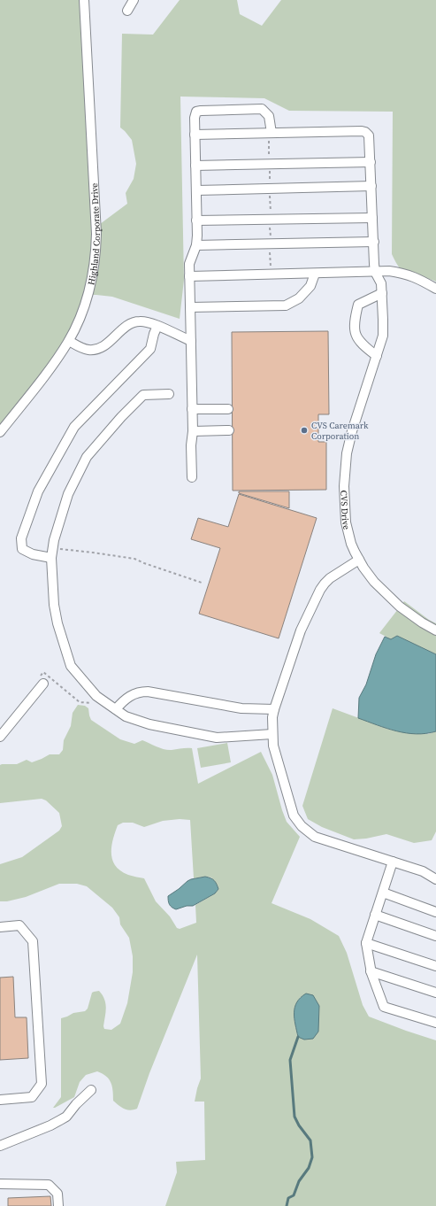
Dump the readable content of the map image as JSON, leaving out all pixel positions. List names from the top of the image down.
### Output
{
  "streets": {
    "street": ["Highland Corporate Drive", "CVS Drive"]
  },
  "places": ["CVS Caremark Corporation"]
}
